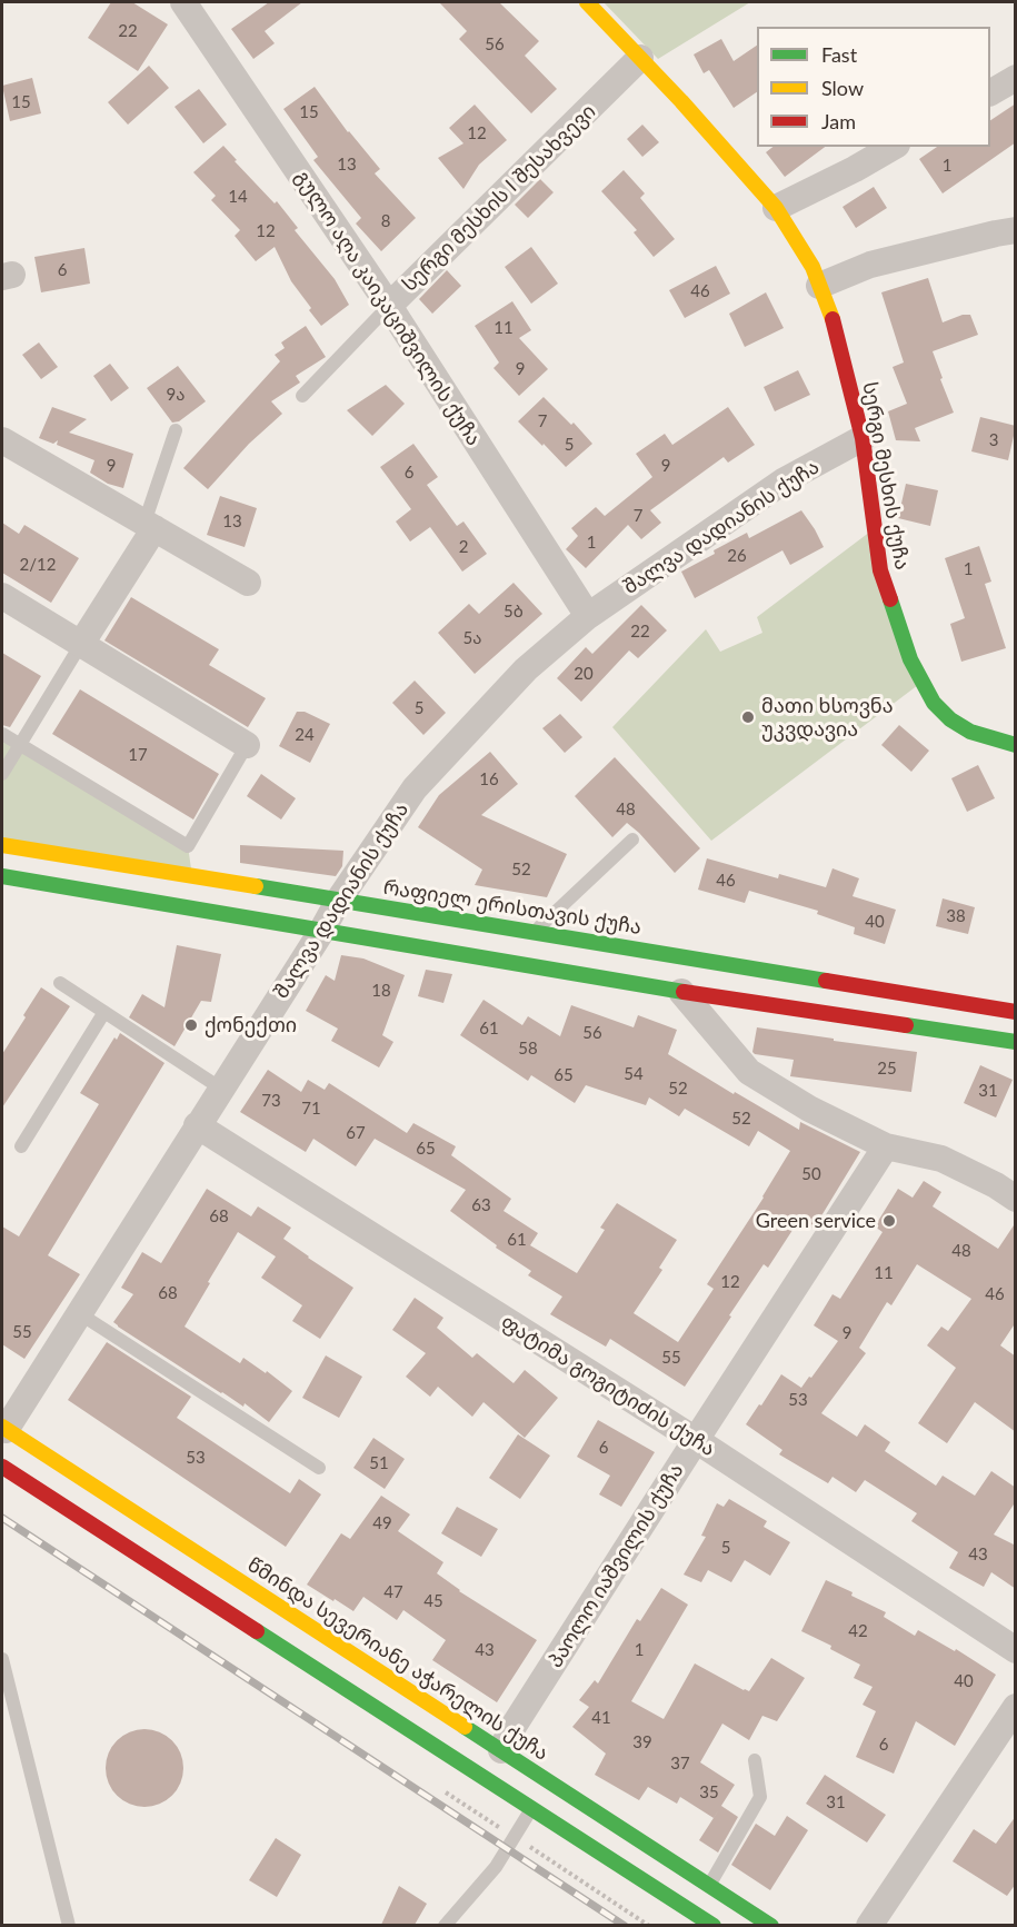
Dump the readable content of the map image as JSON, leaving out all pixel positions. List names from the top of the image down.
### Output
{
  "streets": {
    "main road": ["სერგი მესხის ქუჩა", "რაფიელ ერისთავის ქუჩა", "წმინდა სევერიანე აჭარელის ქუჩა"],
    "street": [
      "სერგი მესხის I შესახვევი",
      "გულო აღა კაიკაციშვილის ქუჩა",
      "შალვა დადიანის ქუჩა",
      "ფატიმა გოგიტიძის ქუჩა",
      "პაოლო იაშვილის ქუჩა"
    ]
  },
  "crossings": [
    ["სერგი მესხის I შესახვევი", "გულო აღა კაიკაციშვილის ქუჩა"],
    ["სერგი მესხის I შესახვევი", "სერგი მესხის ქუჩა"],
    ["გულო აღა კაიკაციშვილის ქუჩა", "შალვა დადიანის ქუჩა"],
    ["სერგი მესხის ქუჩა", "შალვა დადიანის ქუჩა"],
    ["შალვა დადიანის ქუჩა", "რაფიელ ერისთავის ქუჩა"],
    ["შალვა დადიანის ქუჩა", "ფატიმა გოგიტიძის ქუჩა"],
    ["შალვა დადიანის ქუჩა", "წმინდა სევერიანე აჭარელის ქუჩა"],
    ["ფატიმა გოგიტიძის ქუჩა", "პაოლო იაშვილის ქუჩა"],
    ["პაოლო იაშვილის ქუჩა", "წმინდა სევერიანე აჭარელის ქუჩა"]
  ],
  "places": ["მათი ხსოვნა უკვდავია", "ქონექთი", "Green service"],
  "house_numbers": [
    "22",
    "56",
    "15",
    "15",
    "12",
    "13",
    "1",
    "14",
    "8",
    "12",
    "6",
    "46",
    "11",
    "9",
    "9ა",
    "7",
    "3",
    "5",
    "9",
    "9",
    "6",
    "7",
    "13",
    "1",
    "2",
    "26",
    "2/12",
    "1",
    "5ბ",
    "22",
    "5ა",
    "20",
    "5",
    "24",
    "17",
    "16",
    "48",
    "52",
    "46",
    "38",
    "40",
    "18",
    "61",
    "56",
    "58",
    "25",
    "54",
    "65",
    "52",
    "31",
    "73",
    "71",
    "52",
    "67",
    "65",
    "50",
    "63",
    "68",
    "61",
    "48",
    "11",
    "12",
    "68",
    "46",
    "55",
    "9",
    "55",
    "53",
    "6",
    "53",
    "51",
    "49",
    "5",
    "43",
    "47",
    "45",
    "42",
    "43",
    "1",
    "40",
    "41",
    "39",
    "6",
    "37",
    "35",
    "31"
  ],
  "legend": ["Fast", "Slow", "Jam"]
}
